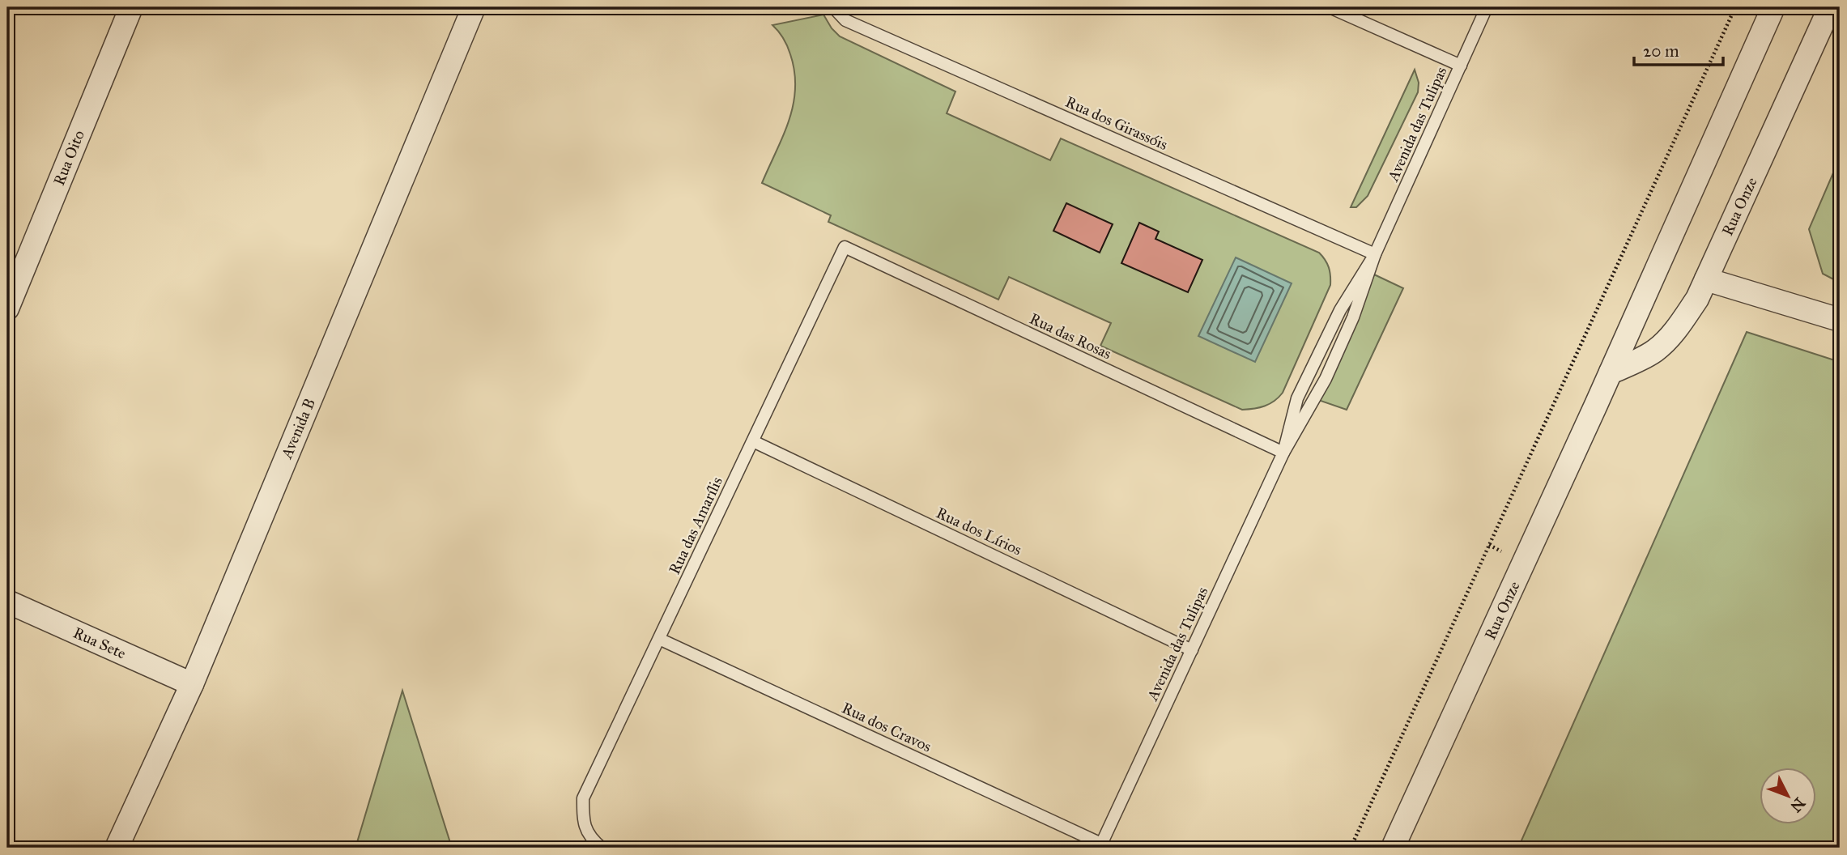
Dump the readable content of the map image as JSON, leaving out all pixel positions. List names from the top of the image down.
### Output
{
  "streets": {
    "street": [
      "Rua Oito",
      "Rua Onze",
      "Avenida B",
      "Rua Sete"
    ],
    "lane": [
      "Rua dos Girassóis",
      "Avenida das Tulipas",
      "Rua das Rosas",
      "Rua das Amarílis",
      "Rua dos Lírios",
      "Rua dos Cravos"
    ]
  },
  "crossings": [
    ["Rua dos Girassóis", "Avenida das Tulipas"],
    ["Avenida das Tulipas", "Rua das Rosas"],
    ["Avenida das Tulipas", "Rua dos Lírios"],
    ["Avenida das Tulipas", "Rua dos Cravos"],
    ["Rua das Rosas", "Rua das Amarílis"],
    ["Avenida B", "Rua Sete"],
    ["Rua das Amarílis", "Rua dos Lírios"],
    ["Rua das Amarílis", "Rua dos Cravos"]
  ],
  "scale_bar": "20 m",
  "north": "bottom right"
}
